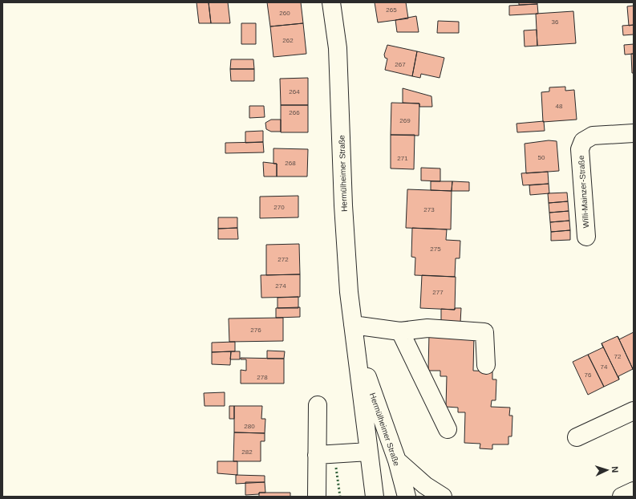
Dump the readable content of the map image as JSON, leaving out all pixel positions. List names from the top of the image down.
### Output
{
  "streets": {
    "street": ["Hermülheimer Straße", "Willi-Mainzer-Straße"]
  },
  "house_numbers": [
    "265",
    "260",
    "36",
    "262",
    "267",
    "264",
    "48",
    "266",
    "269",
    "50",
    "271",
    "268",
    "270",
    "273",
    "275",
    "272",
    "274",
    "277",
    "276",
    "72",
    "74",
    "76",
    "278",
    "280",
    "282"
  ],
  "north": "right"
}
